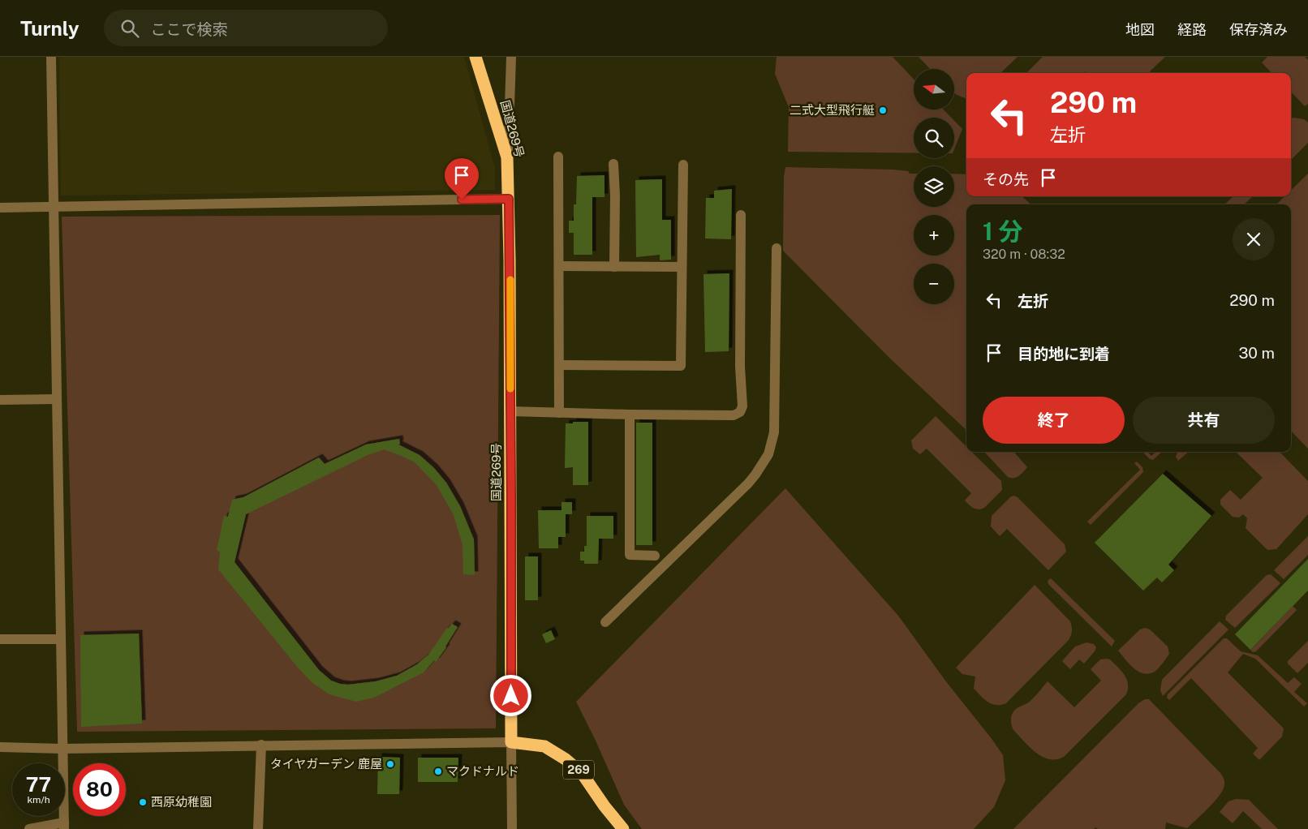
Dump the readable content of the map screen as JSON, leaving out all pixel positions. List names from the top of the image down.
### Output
{
  "streets": {
    "highway": ["国道269号", "269"]
  },
  "crossings": [
    ["国道269号", "269"]
  ],
  "places": [
    "二式大型飛行艇",
    "タイヤガーデン 鹿屋",
    "マクドナルド",
    "西原幼稚園"
  ],
  "north": "left",
  "page": {
    "header": "Turnly",
    "search": "ここで検索",
    "nav": ["地図", "経路", "保存済み"],
    "map_buttons": ["+", "−"],
    "turn": ["290 m", "左折"],
    "then": "その先",
    "heading": ["1 分", "320 m · 08:32"],
    "list": [
      {
        "name": "左折",
        "value": "290 m"
      },
      {
        "name": "目的地に到着",
        "value": "30 m"
      }
    ],
    "buttons": ["終了", "共有"],
    "speed": "77 km/h",
    "limit": "80"
  }
}
